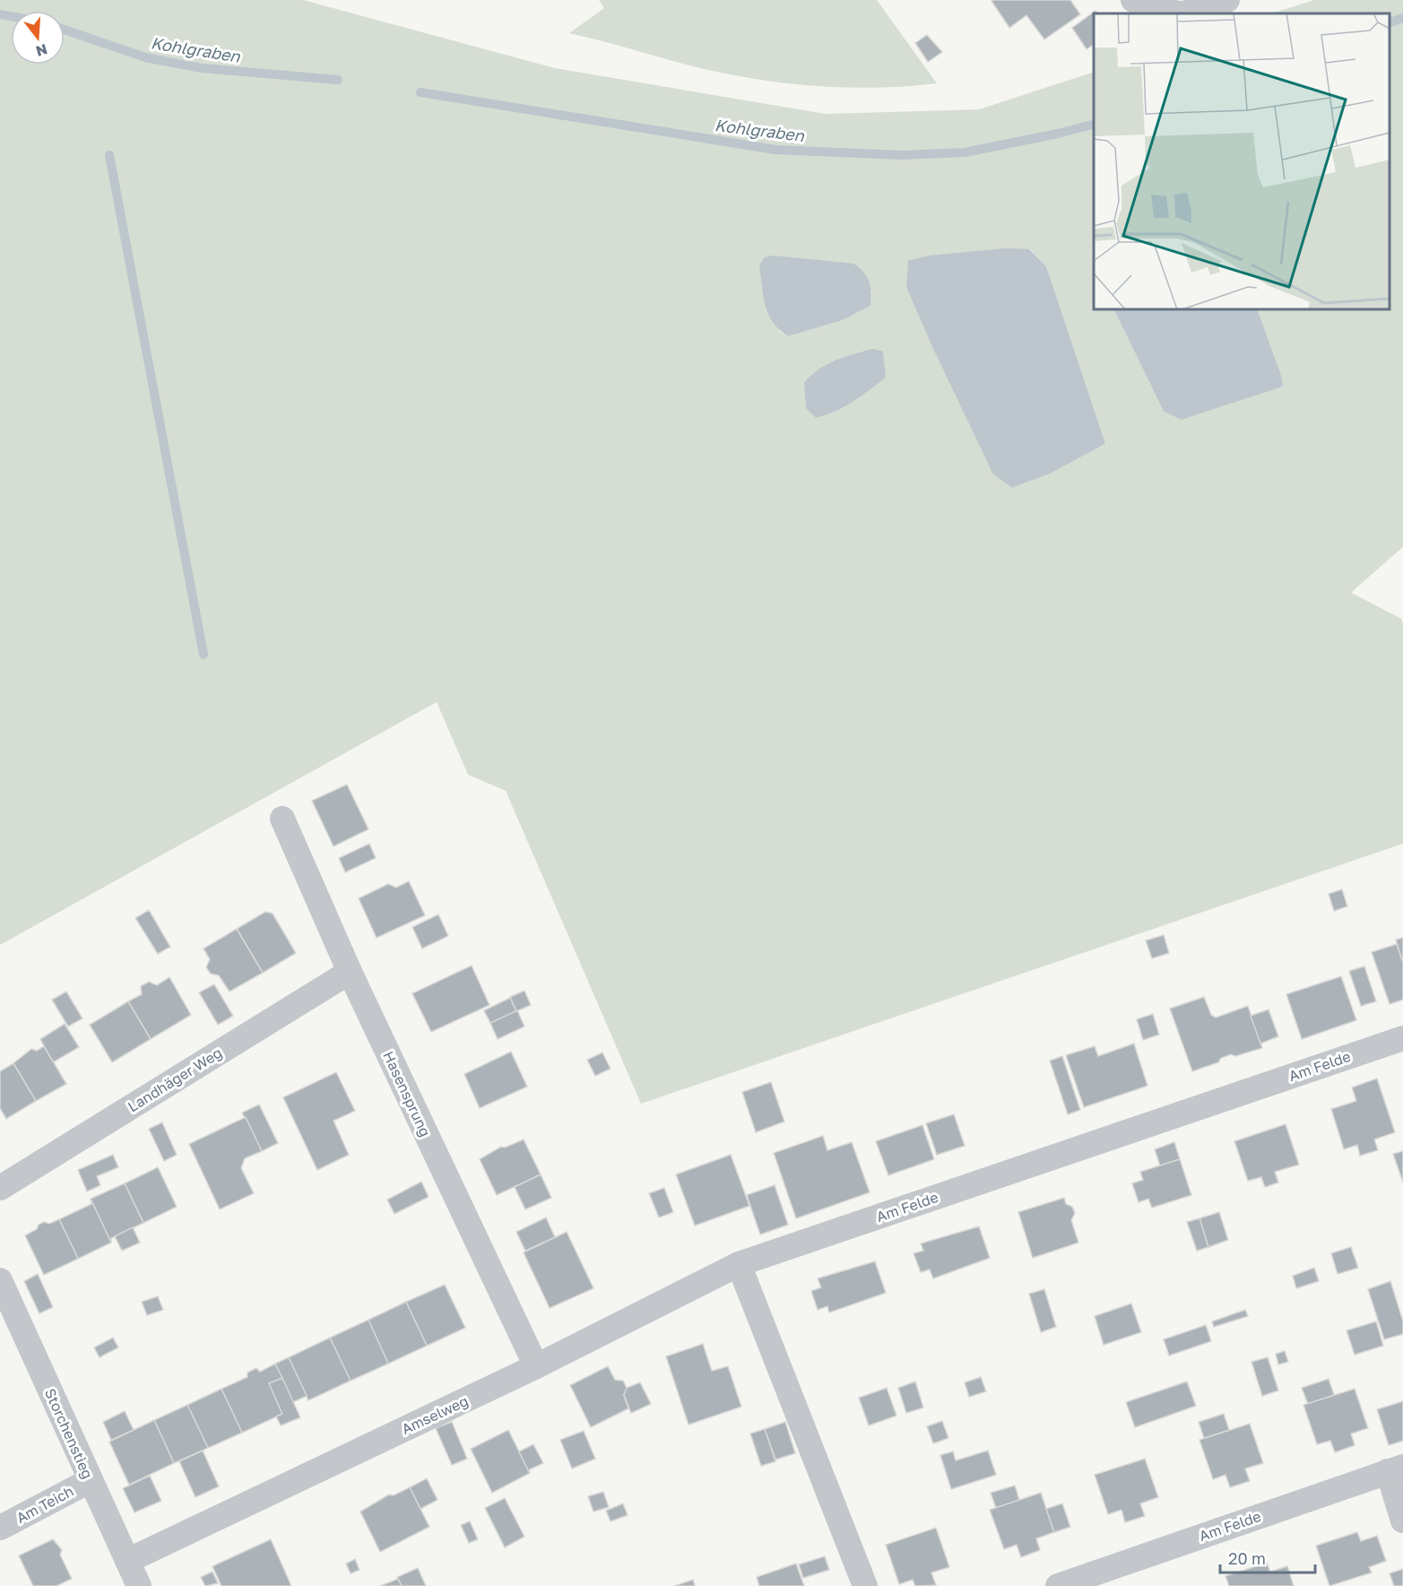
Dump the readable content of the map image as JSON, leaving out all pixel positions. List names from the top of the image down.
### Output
{
  "streets": {
    "street": [
      "Am Felde",
      "Landhäger Weg",
      "Hasensprung",
      "Amselweg",
      "Storchenstieg",
      "Am Teich"
    ]
  },
  "crossings": [
    ["Am Felde", "Amselweg"],
    ["Landhäger Weg", "Hasensprung"],
    ["Hasensprung", "Amselweg"],
    ["Amselweg", "Storchenstieg"],
    ["Storchenstieg", "Am Teich"]
  ],
  "water": ["Kohlgraben"],
  "scale_bar": "20 m",
  "north": "bottom"
}
